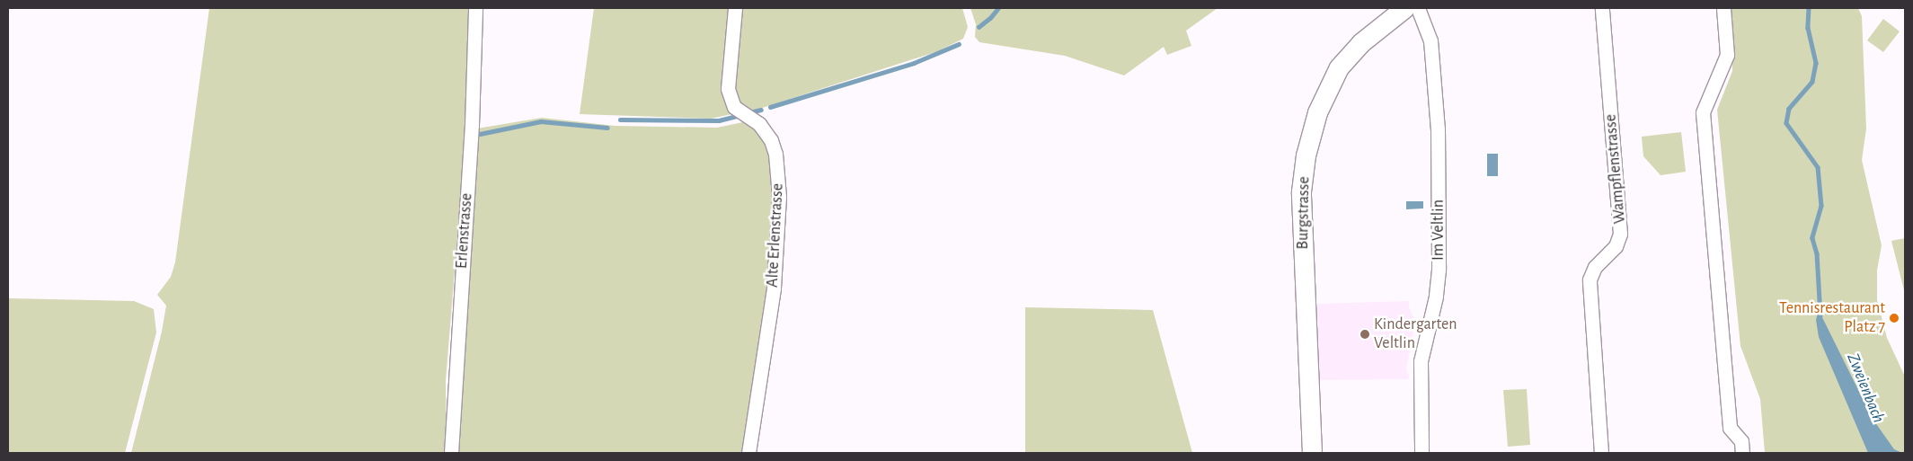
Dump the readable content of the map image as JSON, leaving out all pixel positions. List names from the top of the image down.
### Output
{
  "streets": {
    "street": [
      "Wampflenstrasse",
      "Burgstrasse",
      "Im Veltlin",
      "Erlenstrasse",
      "Alte Erlenstrasse"
    ]
  },
  "water": ["Zweienbach"],
  "places": ["Tennisrestaurant Platz 7", "Kindergarten Veltlin"]
}
